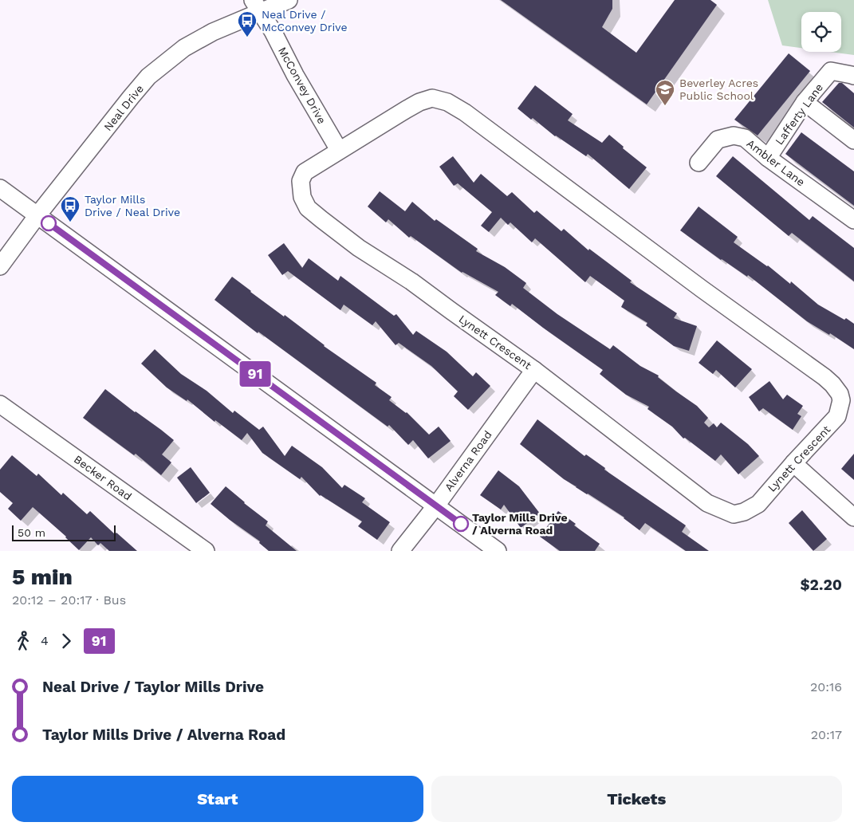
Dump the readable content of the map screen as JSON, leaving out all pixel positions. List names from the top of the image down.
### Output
{
  "streets": {
    "street": [
      "McConvey Drive",
      "Neal Drive",
      "Lafferty Lane",
      "Ambler Lane",
      "Lynett Crescent",
      "Alverna Road",
      "Becker Road"
    ]
  },
  "crossings": [
    ["McConvey Drive", "Neal Drive"],
    ["McConvey Drive", "Lynett Crescent"],
    ["Lafferty Lane", "Ambler Lane"],
    ["Lynett Crescent", "Alverna Road"]
  ],
  "places": {
    "bus stop": ["Neal Drive / McConvey Drive", "Taylor Mills Drive / Neal Drive"],
    "school or university": ["Beverley Acres Public School"],
    "other": ["Taylor Mills Drive / Alverna Road"]
  },
  "lines": ["bus line 91"],
  "scale_bar": "50 m",
  "page": {
    "on_map": "91",
    "scale": "50 m",
    "heading": ["5 min", "20:12 – 20:17 · Bus", "$2.20"],
    "legs": ["4", "91"],
    "list": [
      {
        "name": "Neal Drive / Taylor Mills Drive",
        "value": "20:16"
      },
      {
        "name": "Taylor Mills Drive / Alverna Road",
        "value": "20:17"
      }
    ],
    "buttons": ["Start", "Tickets"]
  }
}
